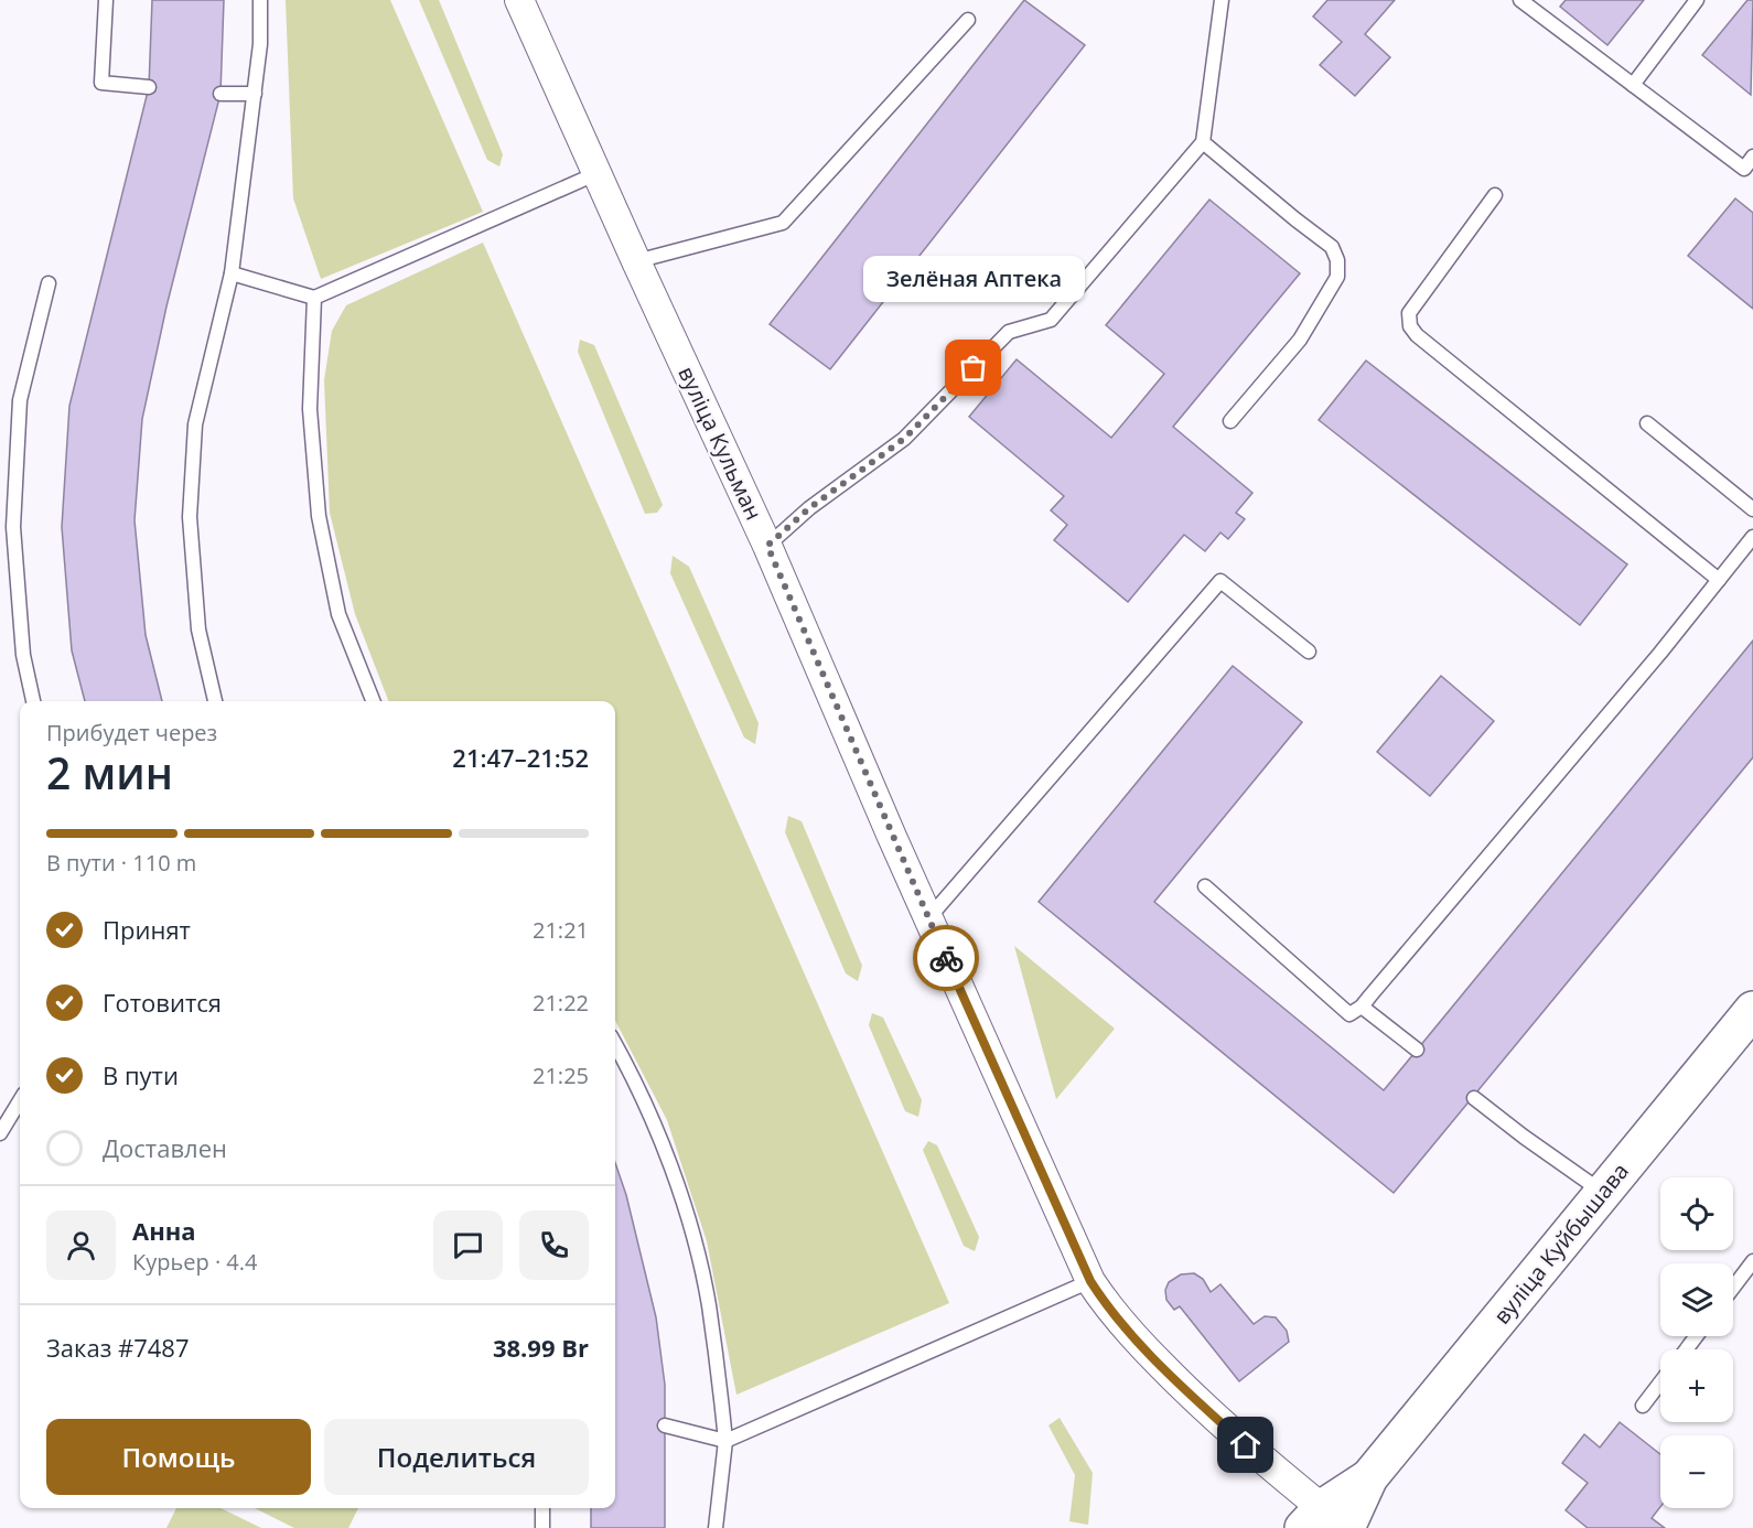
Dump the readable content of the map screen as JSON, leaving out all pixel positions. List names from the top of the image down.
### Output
{
  "streets": {
    "main road": ["вуліца Куйбышава"],
    "street": ["вуліца Кульман"]
  },
  "crossings": [
    ["вуліца Кульман", "вуліца Куйбышава"]
  ],
  "places": ["Зелёная Аптека"],
  "page": {
    "bubble": "Зелёная Аптека",
    "heading": ["2 мин", "Прибудет через", "21:47–21:52"],
    "panel": [
      "Анна",
      "Курьер · 4.4",
      "Заказ #7487",
      "38.99 Br"
    ],
    "bar": "В пути · 110 m",
    "list": [
      ["Принят", "21:21"],
      ["Готовится", "21:22"],
      ["В пути", "21:25"],
      "Доставлен"
    ],
    "map_buttons": ["+", "−"],
    "buttons": ["Помощь", "Поделиться"]
  }
}
